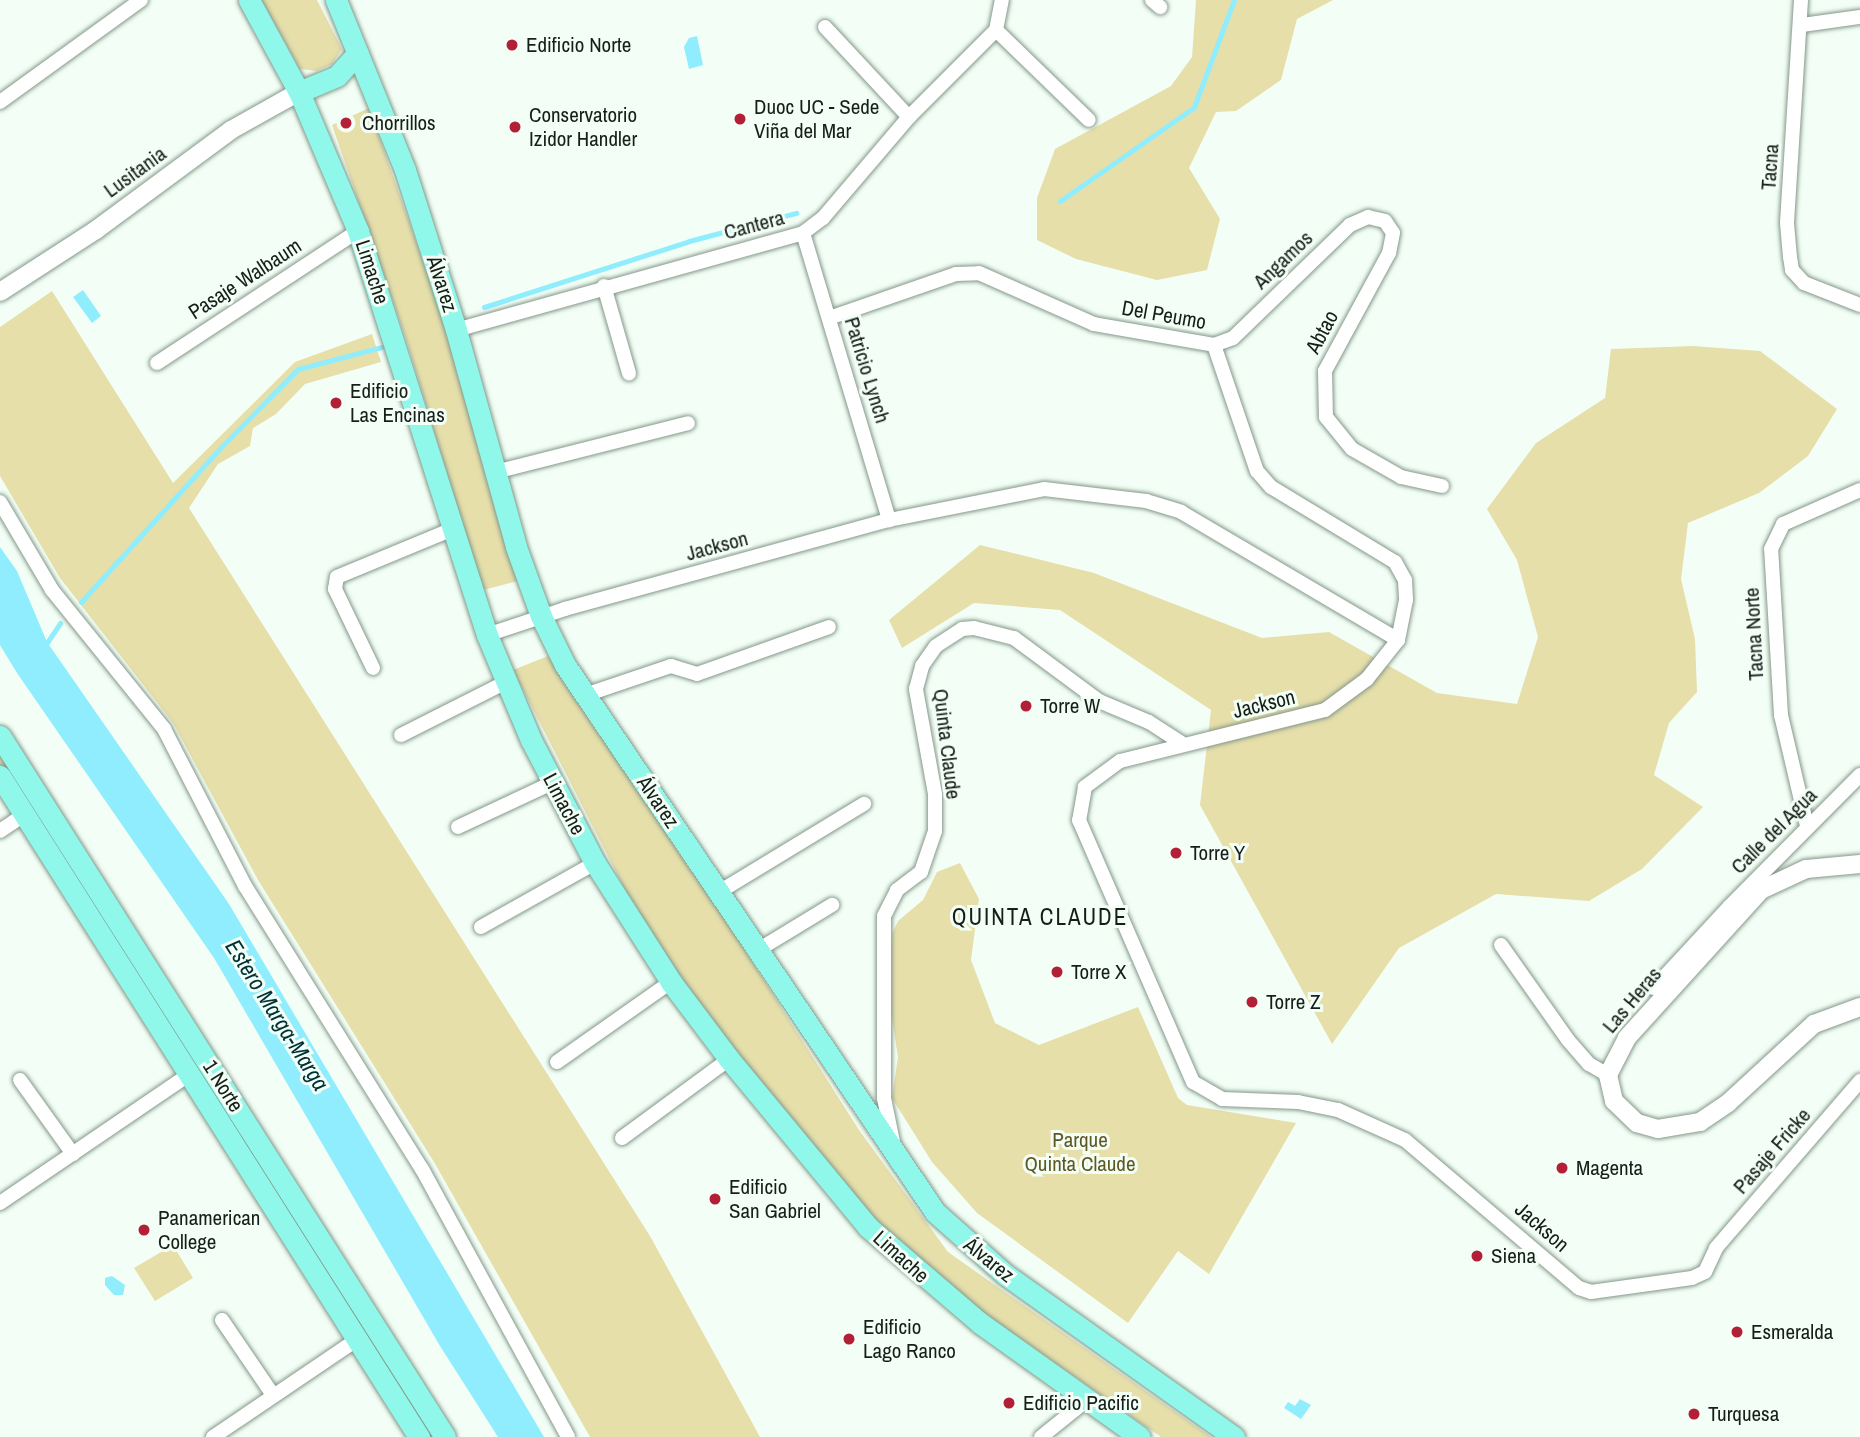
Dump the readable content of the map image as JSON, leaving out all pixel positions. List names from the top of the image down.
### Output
{
  "streets": {
    "main road": ["Limache", "Álvarez", "1 Norte"],
    "street": [
      "Tacna",
      "Lusitania",
      "Cantera",
      "Angamos",
      "Pasaje Walbaum",
      "Del Peumo",
      "Abtao",
      "Patricio Lynch",
      "Jackson",
      "Tacna Norte",
      "Quinta Claude",
      "Calle del Agua",
      "Las Heras",
      "Pasaje Fricke"
    ]
  },
  "crossings": [
    ["Lusitania", "Limache"],
    ["Cantera", "Álvarez"],
    ["Cantera", "Patricio Lynch"],
    ["Angamos", "Del Peumo"],
    ["Angamos", "Abtao"],
    ["Limache", "Pasaje Walbaum"],
    ["Limache", "Jackson"],
    ["Álvarez", "Jackson"],
    ["Álvarez", "Quinta Claude"],
    ["Del Peumo", "Patricio Lynch"],
    ["Del Peumo", "Jackson"],
    ["Patricio Lynch", "Jackson"],
    ["Jackson", "Quinta Claude"],
    ["Jackson", "Pasaje Fricke"],
    ["Tacna Norte", "Calle del Agua"],
    ["Calle del Agua", "Las Heras"]
  ],
  "districts": ["QUINTA CLAUDE"],
  "water": ["Estero Marga-Marga"],
  "parks": ["Parque Quinta Claude"],
  "places": [
    "Edificio Norte",
    "Duoc UC - Sede Viña del Mar",
    "Chorrillos",
    "Conservatorio Izidor Handler",
    "Edificio Las Encinas",
    "Torre W",
    "Torre Y",
    "Torre X",
    "Torre Z",
    "Magenta",
    "Edificio San Gabriel",
    "Panamerican College",
    "Siena",
    "Esmeralda",
    "Edificio Lago Ranco",
    "Edificio Pacific",
    "Turquesa"
  ]
}
